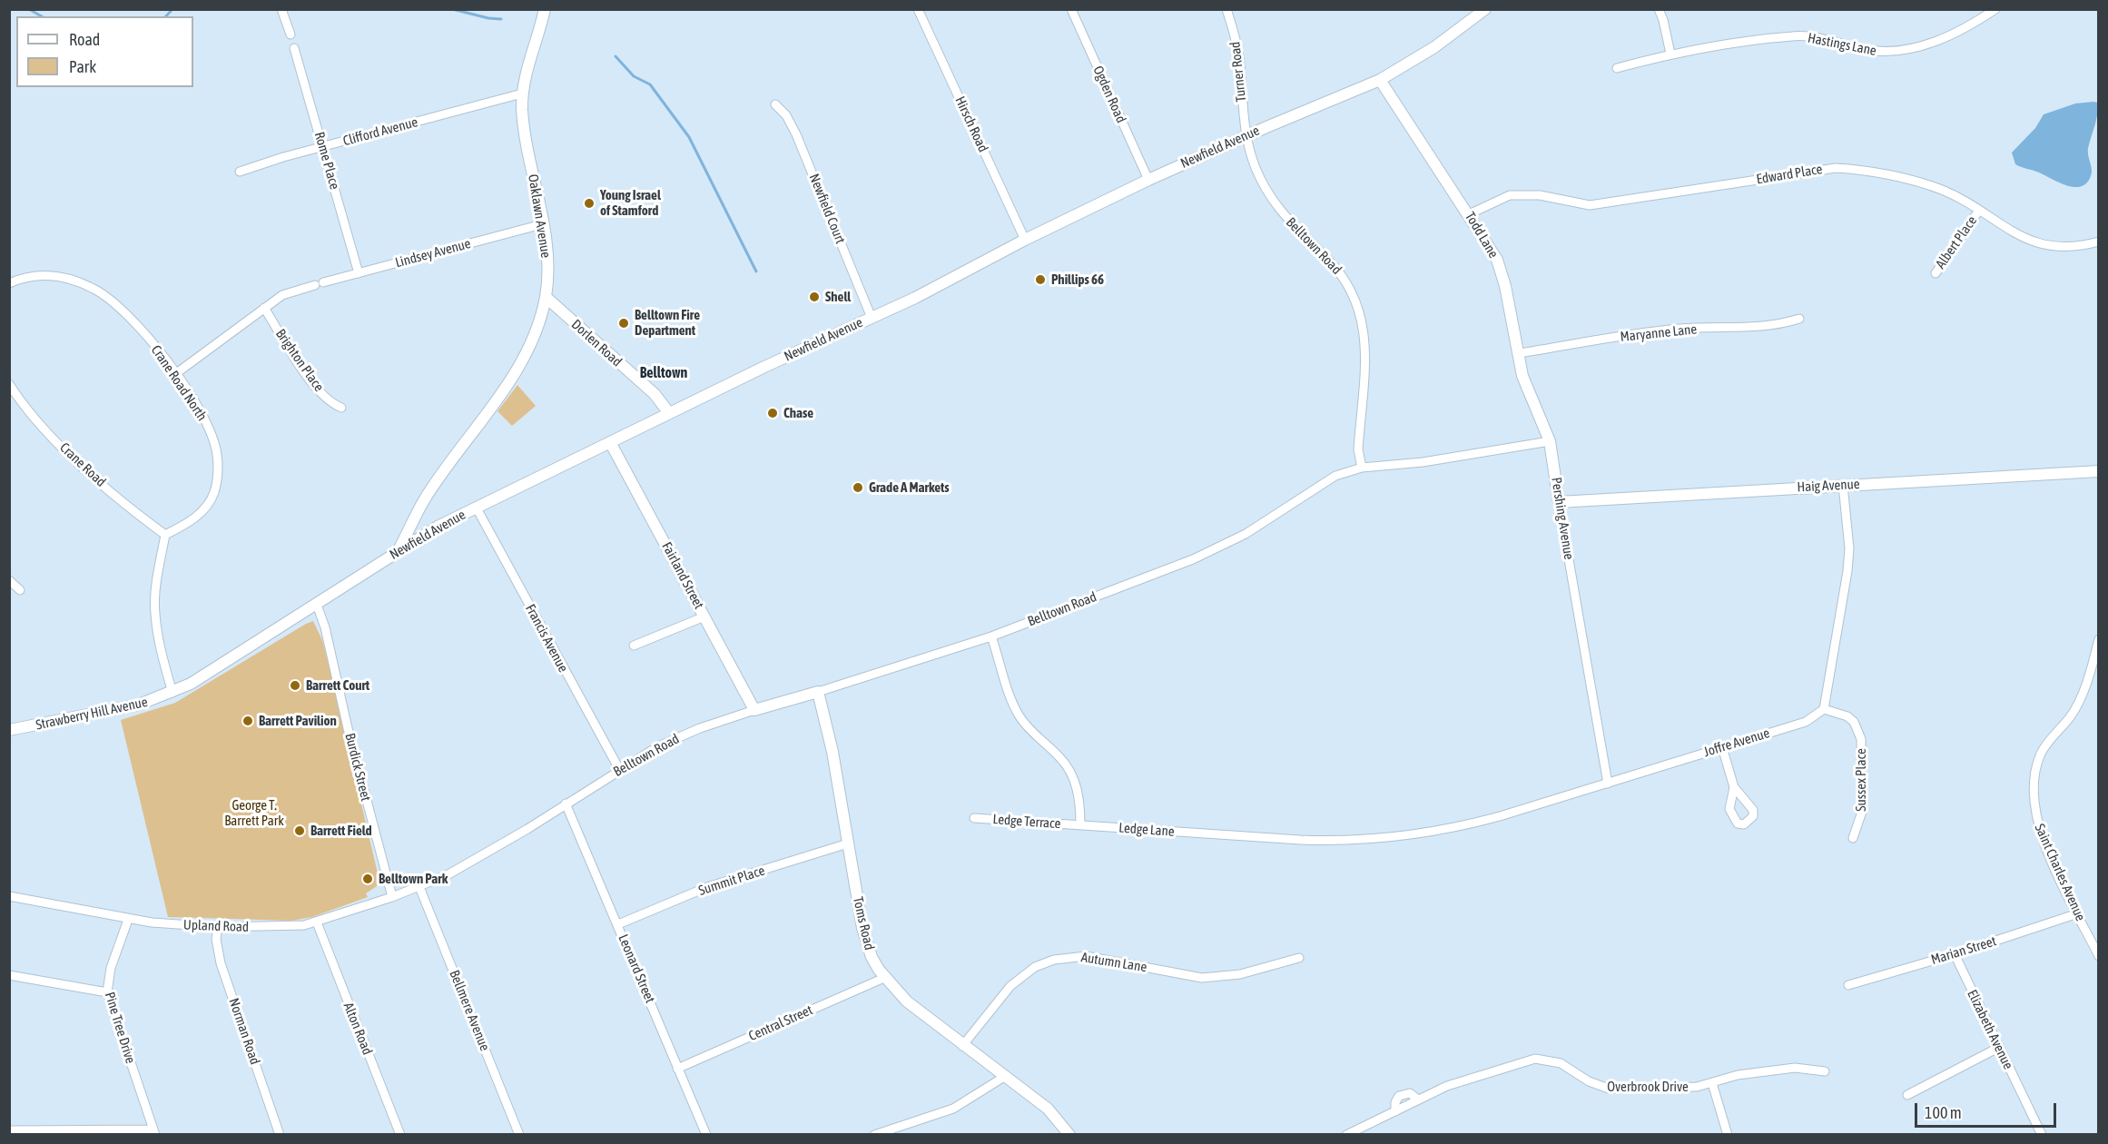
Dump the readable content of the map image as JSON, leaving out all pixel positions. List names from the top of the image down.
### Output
{
  "streets": {
    "street": [
      "Hastings Lane",
      "Turner Road",
      "Ogden Road",
      "Hirsch Road",
      "Clifford Avenue",
      "Newfield Avenue",
      "Rome Place",
      "Edward Place",
      "Newfield Court",
      "Oaklawn Avenue",
      "Todd Lane",
      "Albert Place",
      "Belltown Road",
      "Lindsey Avenue",
      "Maryanne Lane",
      "Dorlen Road",
      "Brighton Place",
      "Crane Road North",
      "Crane Road",
      "Haig Avenue",
      "Pershing Avenue",
      "Fairland Street",
      "Francis Avenue",
      "Strawberry Hill Avenue",
      "Joffre Avenue",
      "Burdick Street",
      "Sussex Place",
      "Ledge Terrace",
      "Ledge Lane",
      "Saint Charles Avenue",
      "Summit Place",
      "Toms Road",
      "Upland Road",
      "Marian Street",
      "Autumn Lane",
      "Leonard Street",
      "Bellmere Avenue",
      "Central Street",
      "Pine Tree Drive",
      "Alton Road",
      "Elizabeth Avenue",
      "Norman Road",
      "Overbrook Drive"
    ]
  },
  "crossings": [
    ["Turner Road", "Newfield Avenue"],
    ["Turner Road", "Belltown Road"],
    ["Ogden Road", "Newfield Avenue"],
    ["Hirsch Road", "Newfield Avenue"],
    ["Clifford Avenue", "Rome Place"],
    ["Clifford Avenue", "Oaklawn Avenue"],
    ["Newfield Avenue", "Newfield Court"],
    ["Newfield Avenue", "Oaklawn Avenue"],
    ["Newfield Avenue", "Todd Lane"],
    ["Newfield Avenue", "Belltown Road"],
    ["Newfield Avenue", "Dorlen Road"],
    ["Newfield Avenue", "Fairland Street"],
    ["Newfield Avenue", "Francis Avenue"],
    ["Newfield Avenue", "Strawberry Hill Avenue"],
    ["Newfield Avenue", "Burdick Street"],
    ["Rome Place", "Lindsey Avenue"],
    ["Edward Place", "Todd Lane"],
    ["Edward Place", "Albert Place"],
    ["Oaklawn Avenue", "Lindsey Avenue"],
    ["Oaklawn Avenue", "Dorlen Road"],
    ["Todd Lane", "Maryanne Lane"],
    ["Todd Lane", "Pershing Avenue"],
    ["Belltown Road", "Fairland Street"],
    ["Belltown Road", "Francis Avenue"],
    ["Belltown Road", "Toms Road"],
    ["Belltown Road", "Upland Road"],
    ["Belltown Road", "Leonard Street"],
    ["Belltown Road", "Bellmere Avenue"],
    ["Lindsey Avenue", "Brighton Place"],
    ["Lindsey Avenue", "Crane Road North"],
    ["Crane Road North", "Crane Road"],
    ["Haig Avenue", "Pershing Avenue"],
    ["Pershing Avenue", "Joffre Avenue"],
    ["Joffre Avenue", "Sussex Place"],
    ["Joffre Avenue", "Ledge Lane"],
    ["Burdick Street", "Upland Road"],
    ["Ledge Terrace", "Ledge Lane"],
    ["Saint Charles Avenue", "Marian Street"],
    ["Summit Place", "Toms Road"],
    ["Summit Place", "Leonard Street"],
    ["Toms Road", "Autumn Lane"],
    ["Toms Road", "Central Street"],
    ["Upland Road", "Bellmere Avenue"],
    ["Upland Road", "Pine Tree Drive"],
    ["Upland Road", "Alton Road"],
    ["Upland Road", "Norman Road"],
    ["Marian Street", "Elizabeth Avenue"],
    ["Leonard Street", "Central Street"]
  ],
  "districts": ["Belltown"],
  "parks": ["George T. Barrett Park"],
  "places": [
    "Young Israel of Stamford",
    "Phillips 66",
    "Shell",
    "Belltown Fire Department",
    "Chase",
    "Grade A Markets",
    "Barrett Court",
    "Barrett Pavilion",
    "Barrett Field",
    "Belltown Park"
  ],
  "legend": ["Road", "Park"],
  "scale_bar": "100 m"
}
